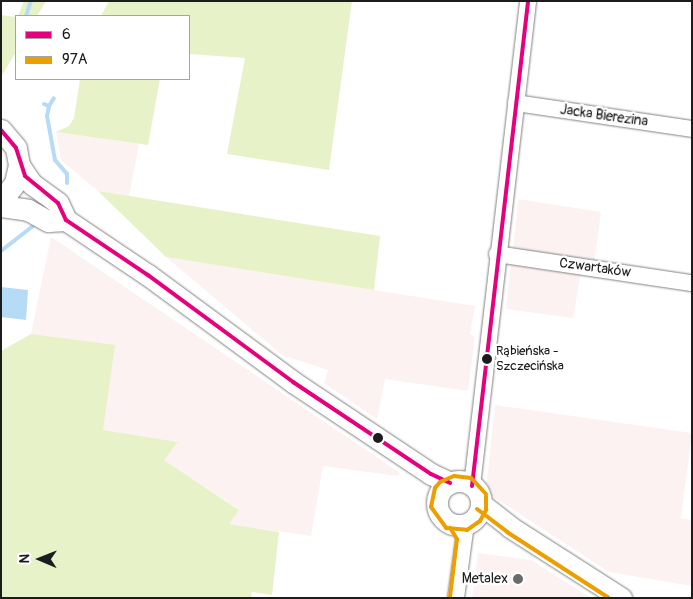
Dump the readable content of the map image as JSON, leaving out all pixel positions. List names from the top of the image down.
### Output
{
  "streets": {
    "street": ["Jacka Bierezina", "Czwartaków"]
  },
  "places": ["Rąbieńska - Szczecińska", "Metalex"],
  "lines": ["transit line 6", "transit line 97A"],
  "legend": ["6", "97A"],
  "north": "left"
}
